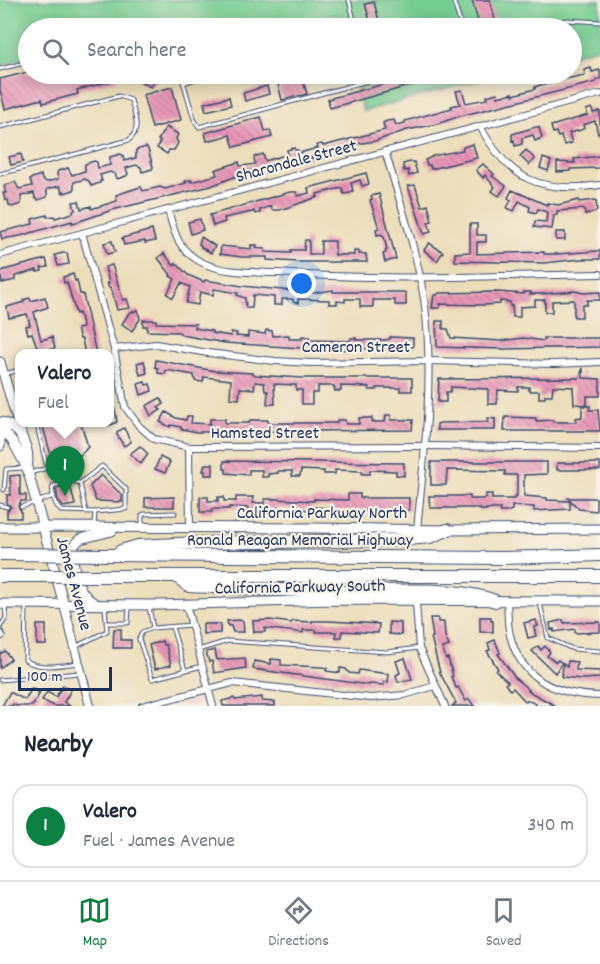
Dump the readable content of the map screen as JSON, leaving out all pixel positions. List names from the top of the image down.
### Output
{
  "streets": {
    "highway": ["Ronald Reagan Memorial Highway"],
    "main road": ["California Parkway North", "James Avenue", "California Parkway South"],
    "street": ["Sharondale Street", "Cameron Street", "Hamsted Street"]
  },
  "crossings": [
    ["Sharondale Street", "Hamsted Street"],
    ["Cameron Street", "Hamsted Street"],
    ["California Parkway North", "James Avenue"],
    ["James Avenue", "California Parkway South"]
  ],
  "scale_bar": "100 m",
  "page": {
    "search": "Search here",
    "popup": ["Valero", "Fuel"],
    "pins": "1",
    "scale": "100 m",
    "heading": "Nearby",
    "list": [
      {
        "mark": "1",
        "name": "Valero",
        "note": "Fuel · James Avenue",
        "value": "340 m"
      }
    ],
    "nav": ["Map", "Directions", "Saved"]
  }
}
